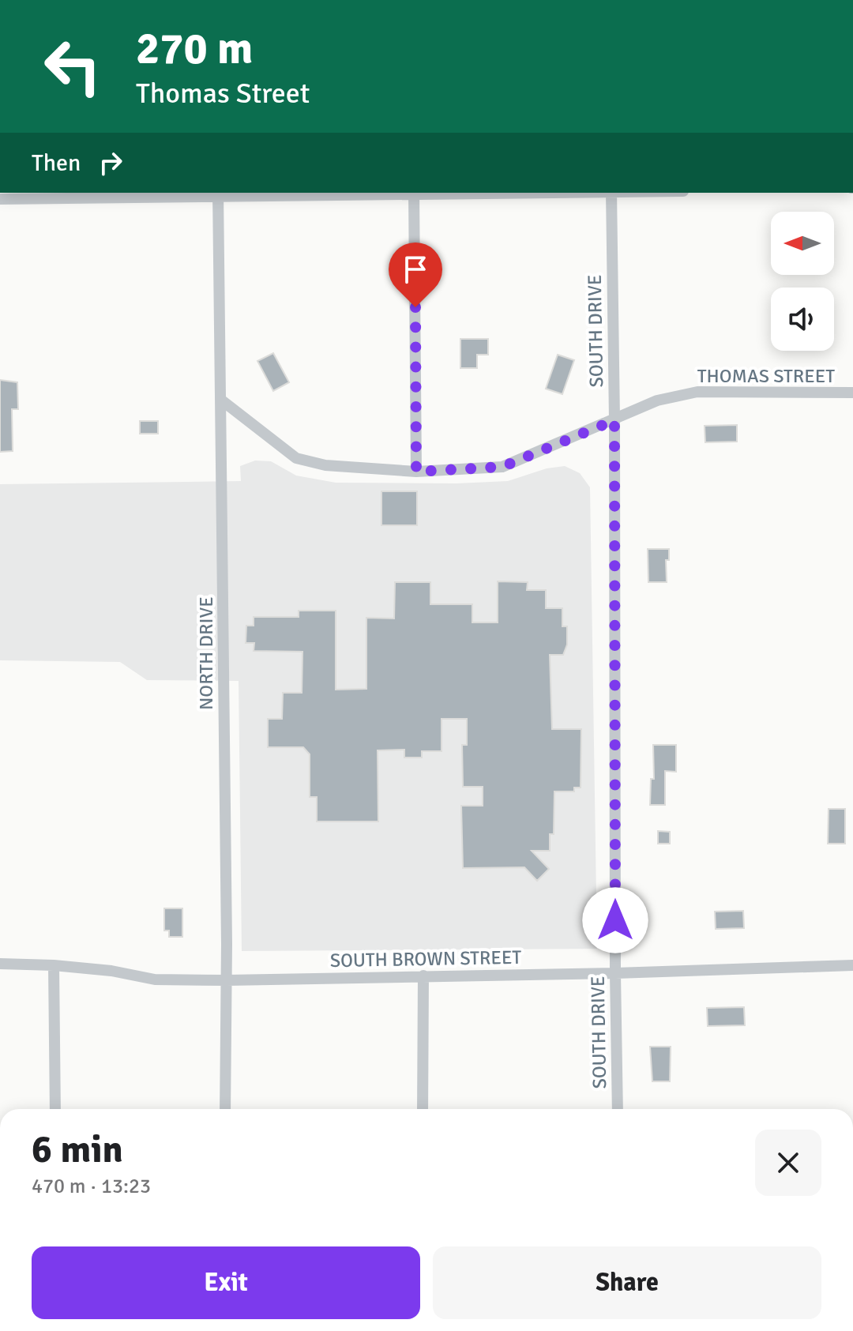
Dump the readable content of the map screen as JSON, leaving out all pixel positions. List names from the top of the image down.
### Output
{
  "streets": {
    "street": [
      "SOUTH DRIVE",
      "THOMAS STREET",
      "NORTH DRIVE",
      "SOUTH BROWN STREET"
    ]
  },
  "crossings": [
    ["SOUTH DRIVE", "THOMAS STREET"],
    ["SOUTH DRIVE", "SOUTH BROWN STREET"],
    ["THOMAS STREET", "NORTH DRIVE"],
    ["NORTH DRIVE", "SOUTH BROWN STREET"]
  ],
  "north": "left",
  "page": {
    "turn": ["270 m", "Thomas Street"],
    "then": "Then",
    "heading": ["6 min", "470 m · 13:23"],
    "buttons": ["Exit", "Share"]
  }
}
